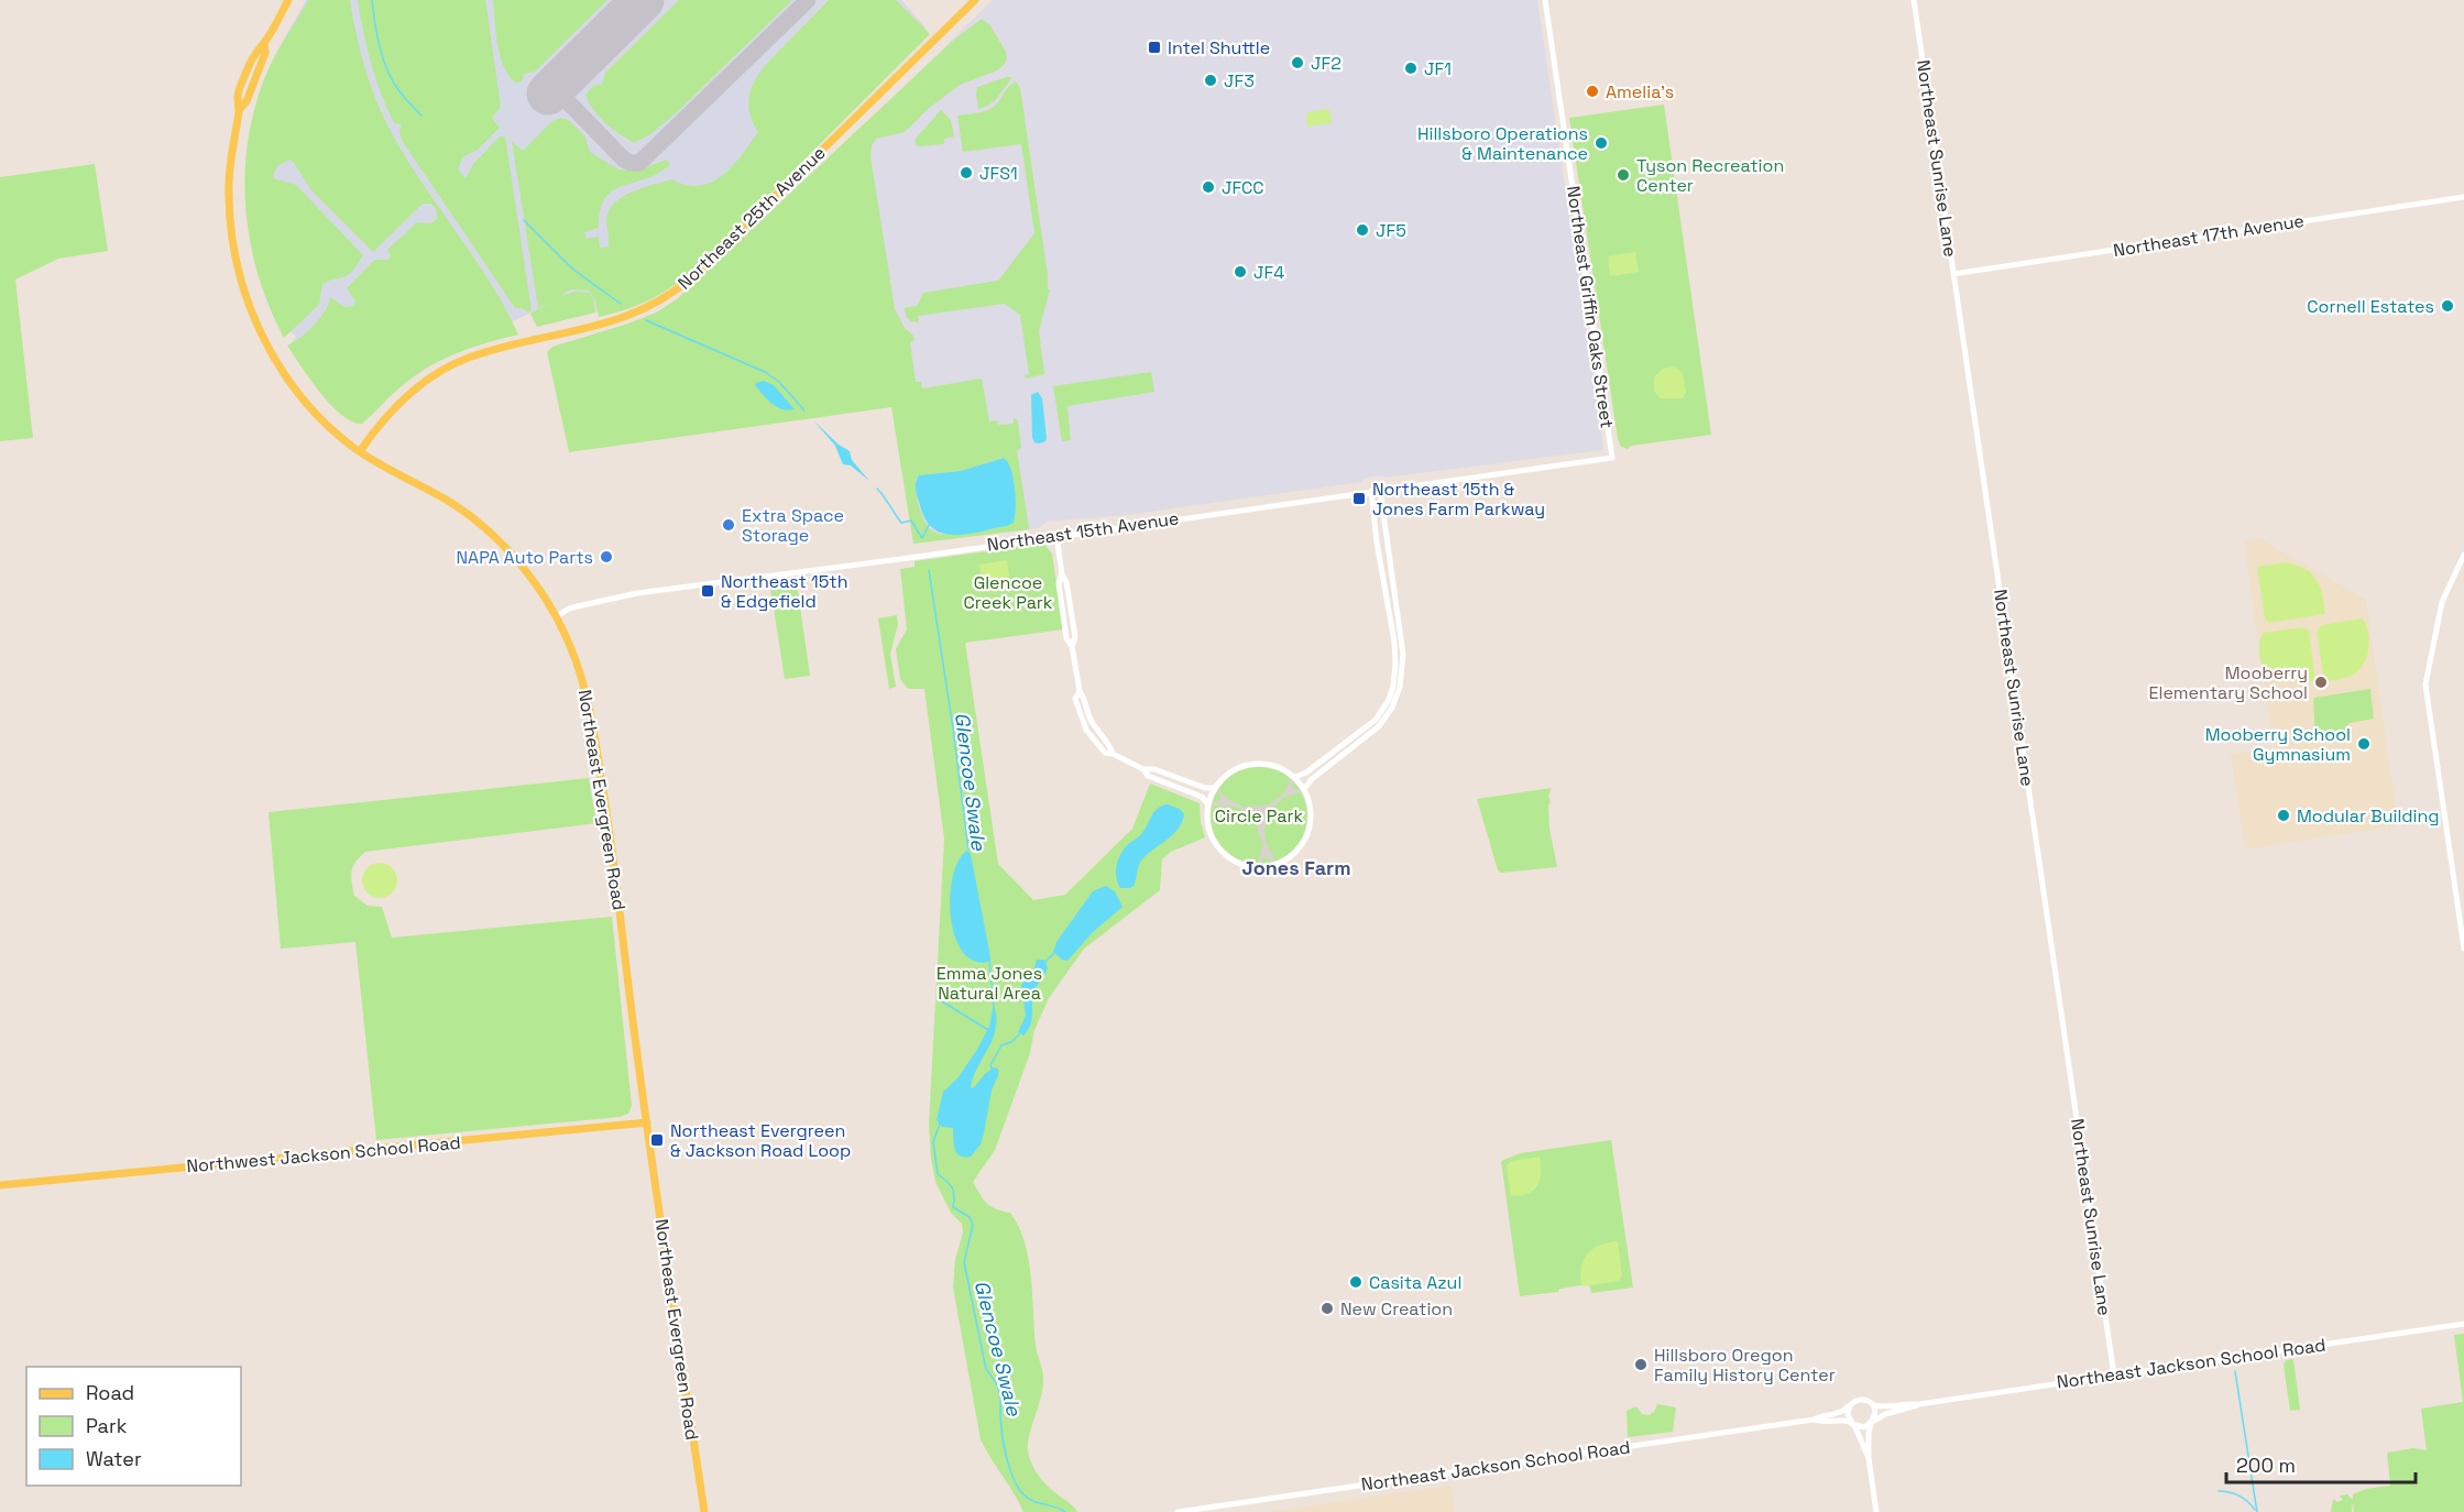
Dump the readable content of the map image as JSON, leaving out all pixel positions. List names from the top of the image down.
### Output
{
  "streets": {
    "main road": ["Northeast 25th Avenue", "Northeast Evergreen Road", "Northwest Jackson School Road"],
    "street": [
      "Northeast Sunrise Lane",
      "Northeast 17th Avenue",
      "Northeast Griffin Oaks Street",
      "Northeast 15th Avenue",
      "Northeast Jackson School Road"
    ]
  },
  "crossings": [
    ["Northeast Sunrise Lane", "Northeast 17th Avenue"],
    ["Northeast Sunrise Lane", "Northeast Jackson School Road"],
    ["Northeast 25th Avenue", "Northeast Evergreen Road"],
    ["Northeast Griffin Oaks Street", "Northeast 15th Avenue"],
    ["Northeast 15th Avenue", "Northeast Evergreen Road"],
    ["Northeast Evergreen Road", "Northwest Jackson School Road"]
  ],
  "districts": ["Jones Farm"],
  "water": ["Glencoe Swale"],
  "parks": ["Glencoe Creek Park", "Circle Park", "Emma Jones Natural Area"],
  "places": {
    "transit": [
      "Intel Shuttle",
      "Northeast 15th & Jones Farm Parkway",
      "Northeast 15th & Edgefield",
      "Northeast Evergreen & Jackson Road Loop"
    ],
    "other": [
      "JF2",
      "JF1",
      "JF3",
      "Amelia's",
      "Hillsboro Operations & Maintenance",
      "JFS1",
      "Tyson Recreation Center",
      "JFCC",
      "JF5",
      "JF4",
      "Cornell Estates",
      "Extra Space Storage",
      "NAPA Auto Parts",
      "Mooberry Elementary School",
      "Mooberry School Gymnasium",
      "Modular Building",
      "Casita Azul",
      "New Creation",
      "Hillsboro Oregon Family History Center"
    ]
  },
  "legend": ["Road", "Park", "Water"],
  "scale_bar": "200 m"
}
